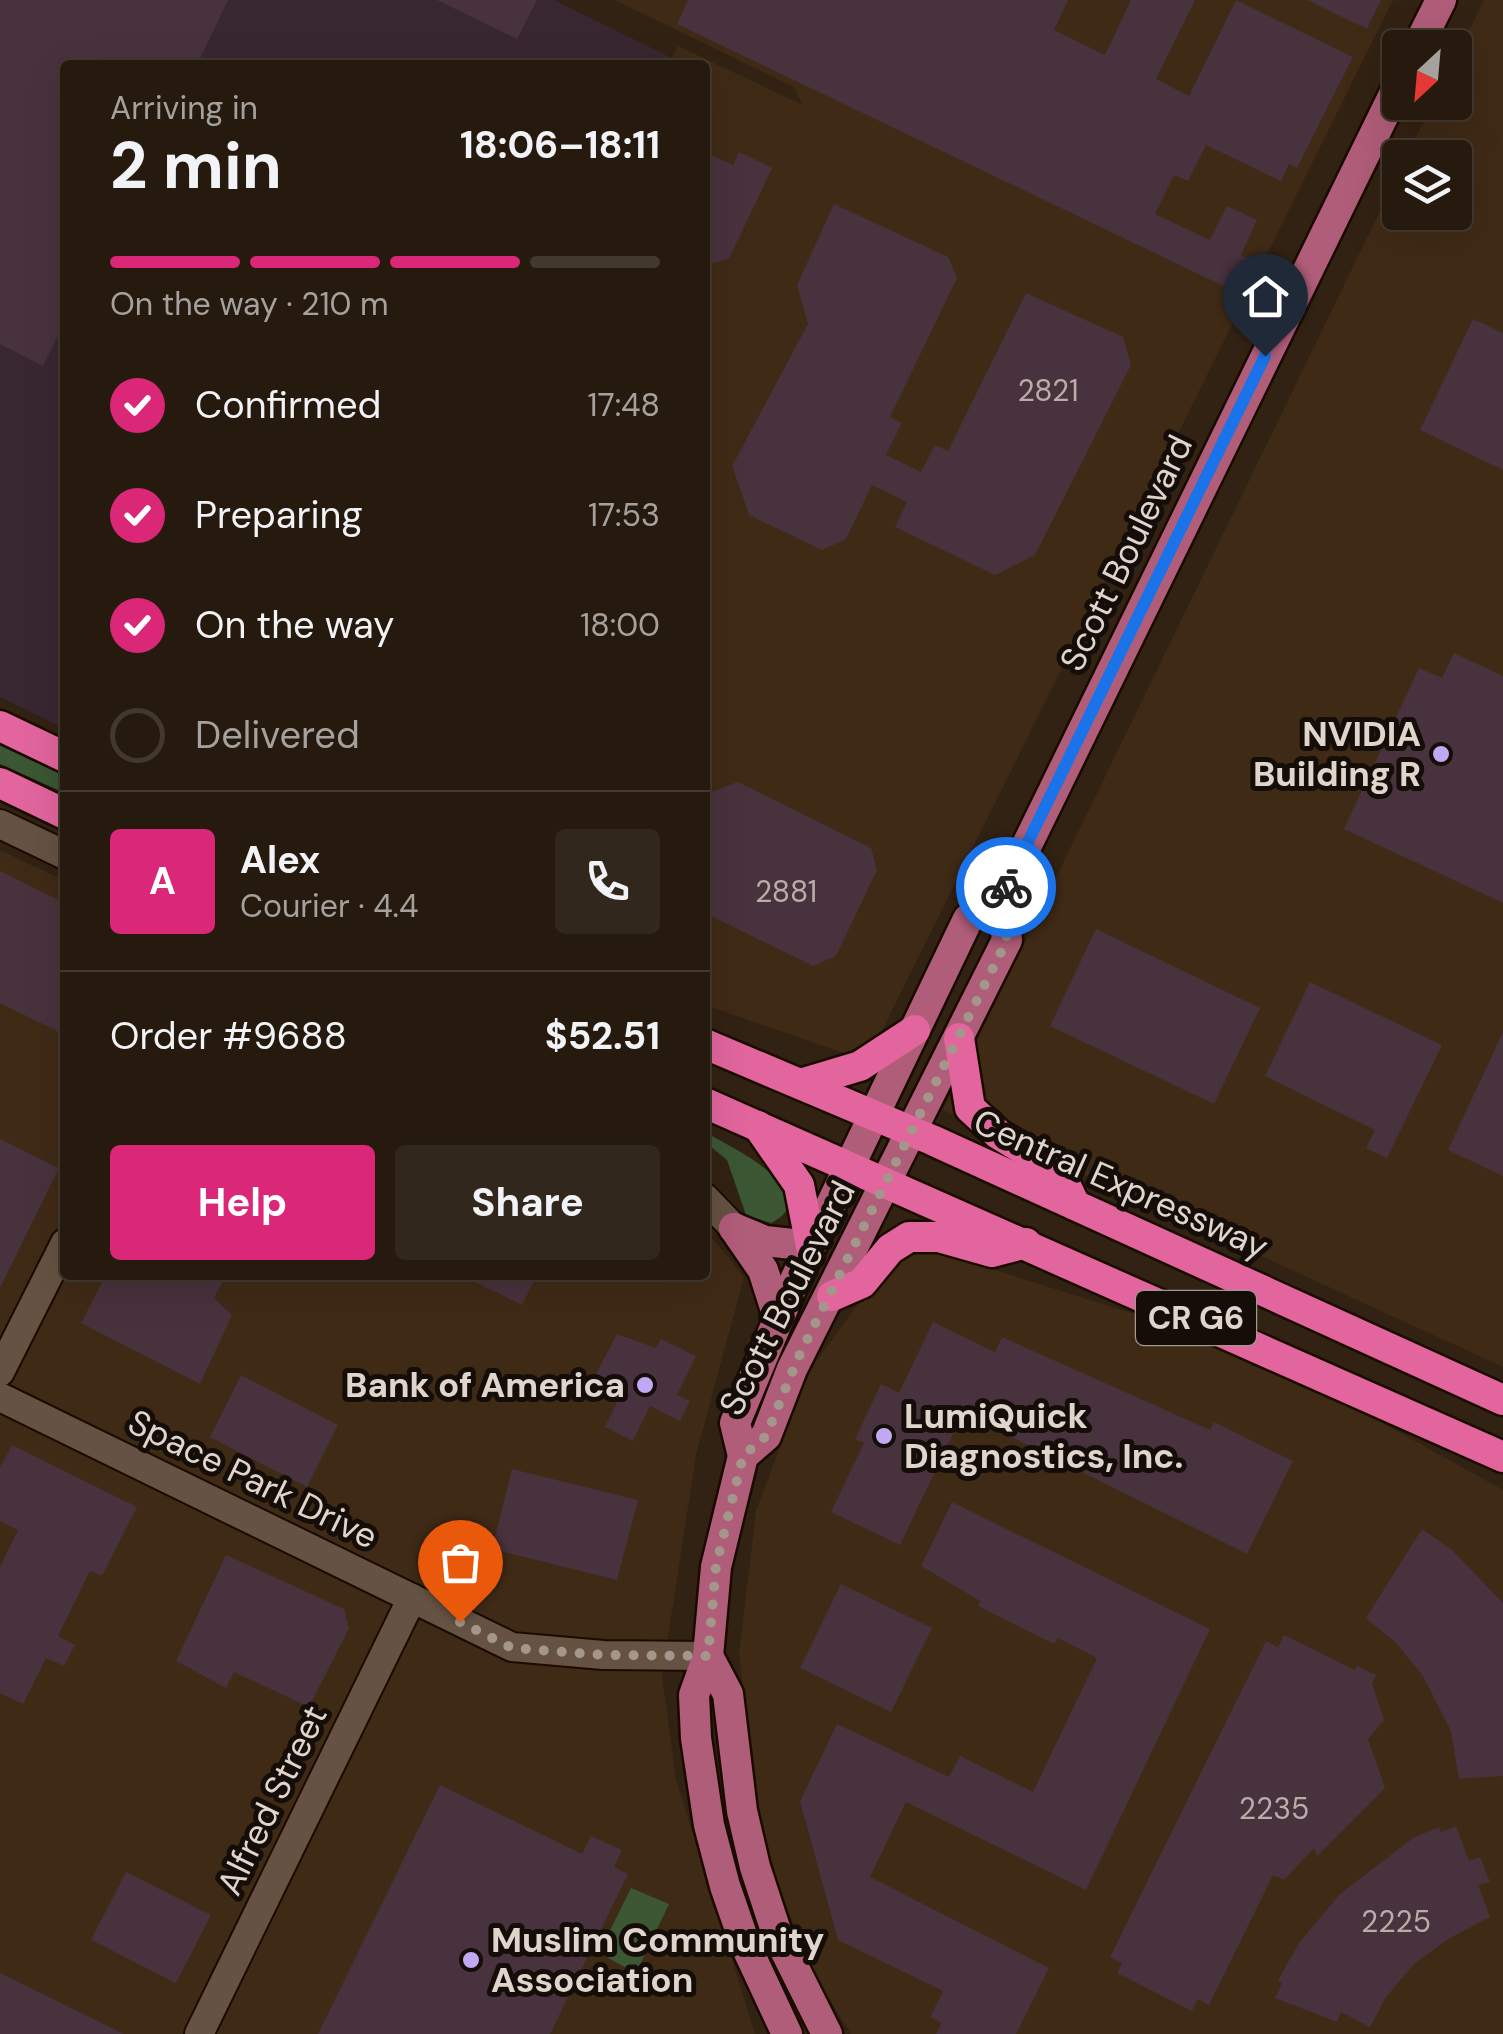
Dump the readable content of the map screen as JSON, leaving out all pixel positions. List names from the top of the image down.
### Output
{
  "streets": {
    "highway": ["Central Expressway", "CR G6"],
    "main road": ["Scott Boulevard"],
    "street": ["Space Park Drive", "Alfred Street"]
  },
  "crossings": [
    ["Scott Boulevard", "Central Expressway"],
    ["Scott Boulevard", "CR G6"],
    ["Scott Boulevard", "Space Park Drive"],
    ["Space Park Drive", "Alfred Street"]
  ],
  "places": [
    "NVIDIA Building R",
    "Bank of America",
    "LumiQuick Diagnostics, Inc.",
    "Muslim Community Association"
  ],
  "house_numbers": [
    "2821",
    "2881",
    "2235",
    "2225"
  ],
  "north": "bottom left",
  "page": {
    "heading": ["2 min", "Arriving in", "18:06–18:11"],
    "panel": [
      "Alex",
      "Courier · 4.4",
      "Order #9688",
      "$52.51"
    ],
    "bar": "On the way · 210 m",
    "list": [
      ["Confirmed", "17:48"],
      ["Preparing", "17:53"],
      ["On the way", "18:00"],
      "Delivered"
    ],
    "round": "A",
    "buttons": ["Help", "Share"]
  }
}
